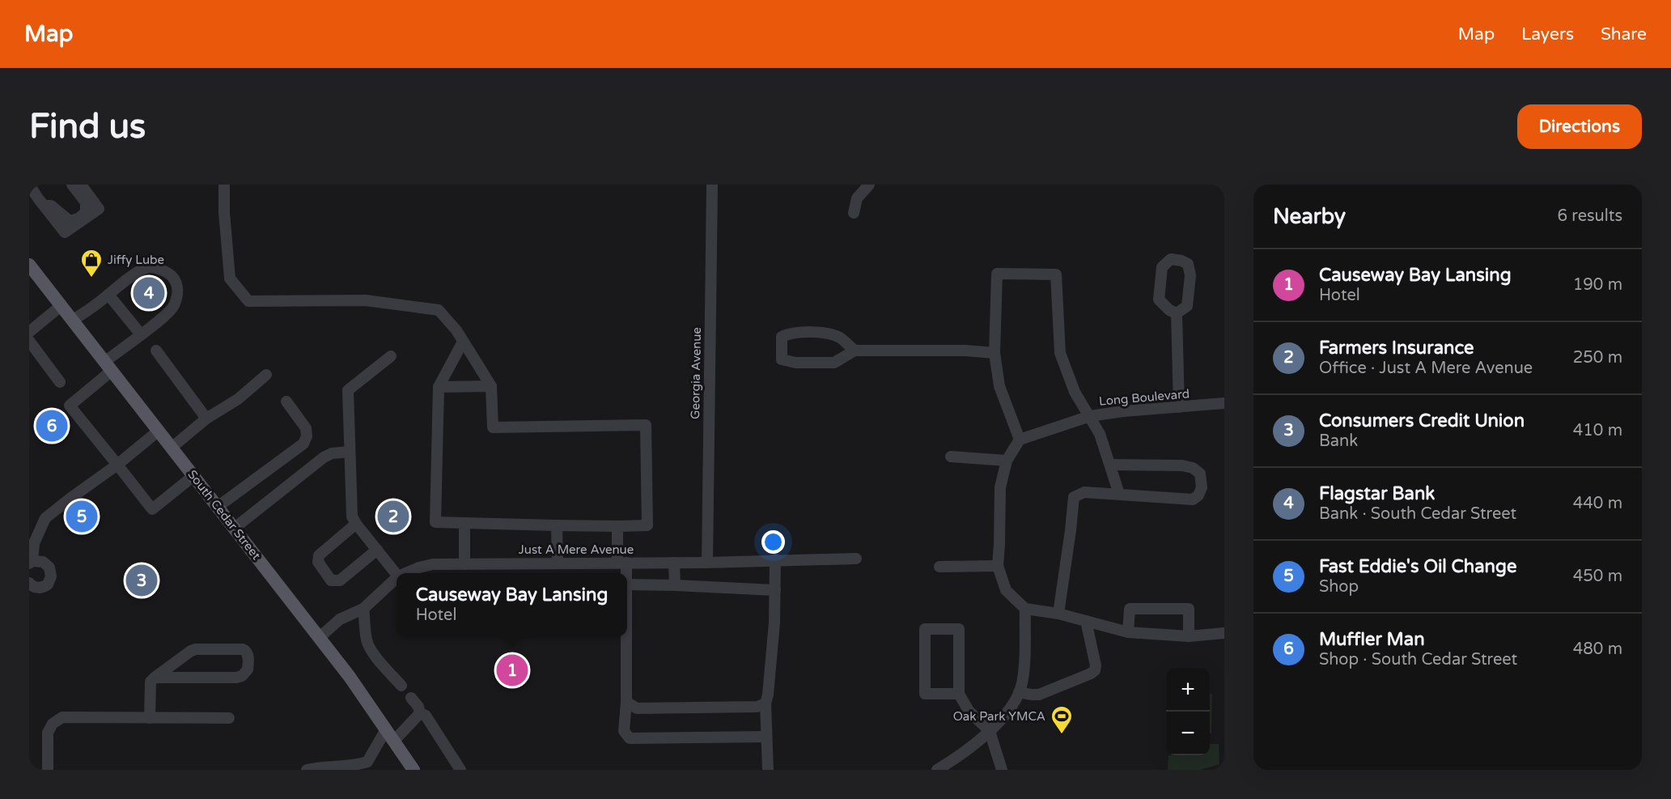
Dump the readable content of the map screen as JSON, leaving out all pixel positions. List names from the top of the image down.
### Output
{
  "streets": {
    "main road": ["South Cedar Street"],
    "street": ["Georgia Avenue", "Long Boulevard", "Just A Mere Avenue"]
  },
  "crossings": [
    ["Georgia Avenue", "Just A Mere Avenue"],
    ["South Cedar Street", "Just A Mere Avenue"]
  ],
  "places": {
    "shop": ["Jiffy Lube"],
    "sports": ["Oak Park YMCA"]
  },
  "page": {
    "header": "Map",
    "nav": ["Map", "Layers", "Share"],
    "buttons": "Directions",
    "title": "Find us",
    "heading": ["Nearby", "6 results"],
    "list": [
      {
        "mark": "1",
        "name": "Causeway Bay Lansing",
        "note": "Hotel",
        "value": "190 m"
      },
      {
        "mark": "2",
        "name": "Farmers Insurance",
        "note": "Office · Just A Mere Avenue",
        "value": "250 m"
      },
      {
        "mark": "3",
        "name": "Consumers Credit Union",
        "note": "Bank",
        "value": "410 m"
      },
      {
        "mark": "4",
        "name": "Flagstar Bank",
        "note": "Bank · South Cedar Street",
        "value": "440 m"
      },
      {
        "mark": "5",
        "name": "Fast Eddie's Oil Change",
        "note": "Shop",
        "value": "450 m"
      },
      {
        "mark": "6",
        "name": "Muffler Man",
        "note": "Shop · South Cedar Street",
        "value": "480 m"
      }
    ],
    "pins": [
      "4",
      "6",
      "2",
      "5",
      "3",
      "1"
    ],
    "popup": ["Causeway Bay Lansing", "Hotel"],
    "map_buttons": ["+", "−"]
  }
}
